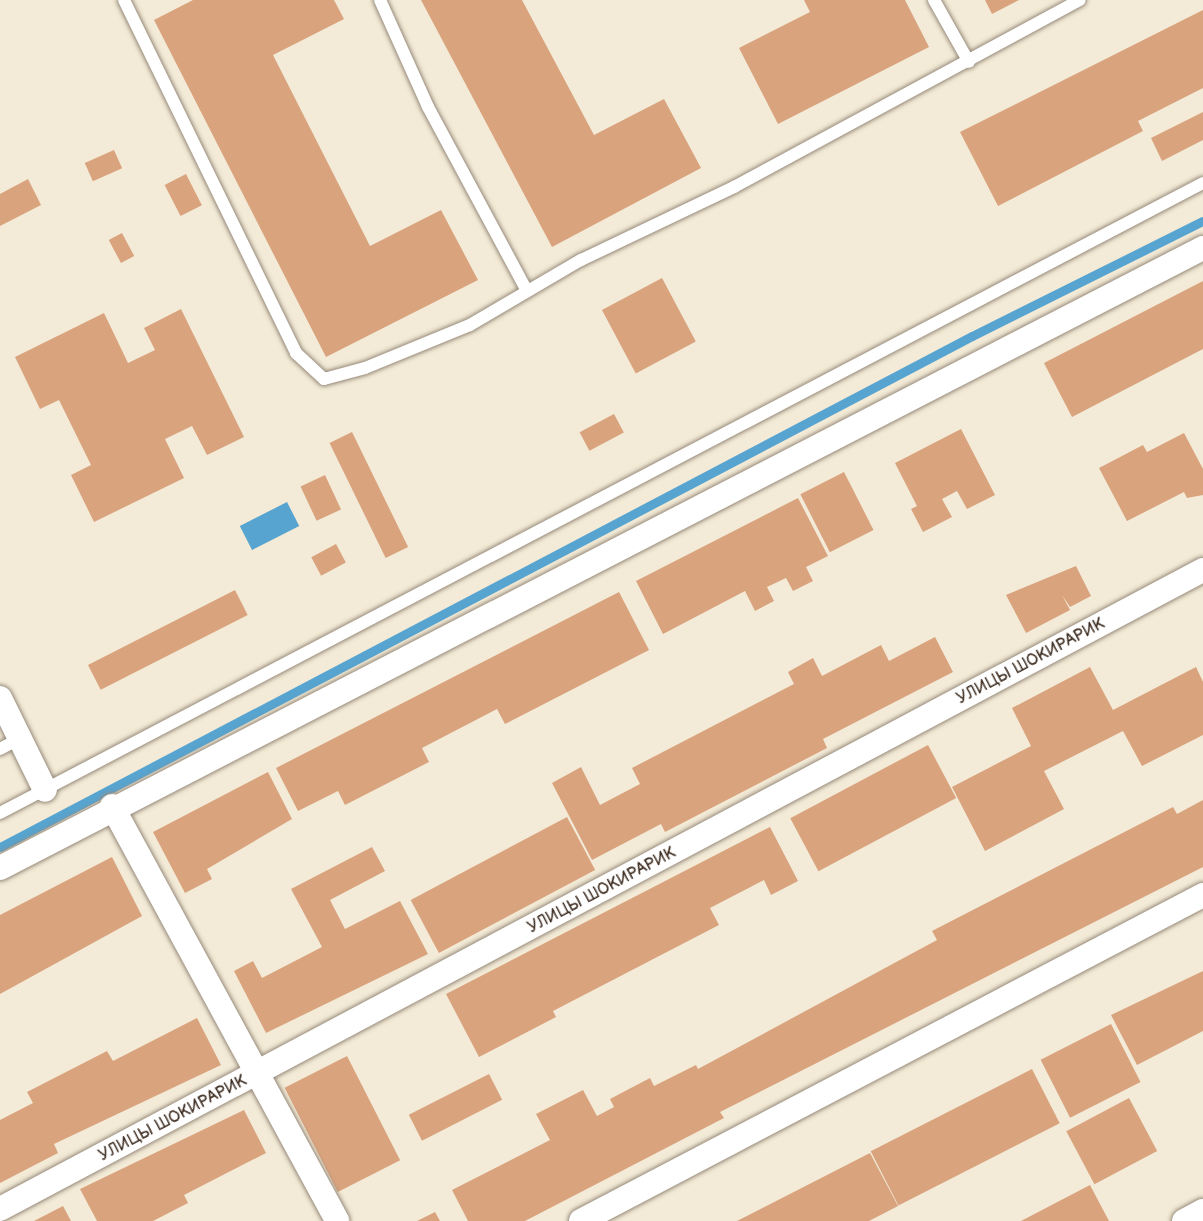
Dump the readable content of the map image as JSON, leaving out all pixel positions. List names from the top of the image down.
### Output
{
  "streets": {
    "street": ["УЛИЦЫ ШОКИРАРИК"]
  }
}
